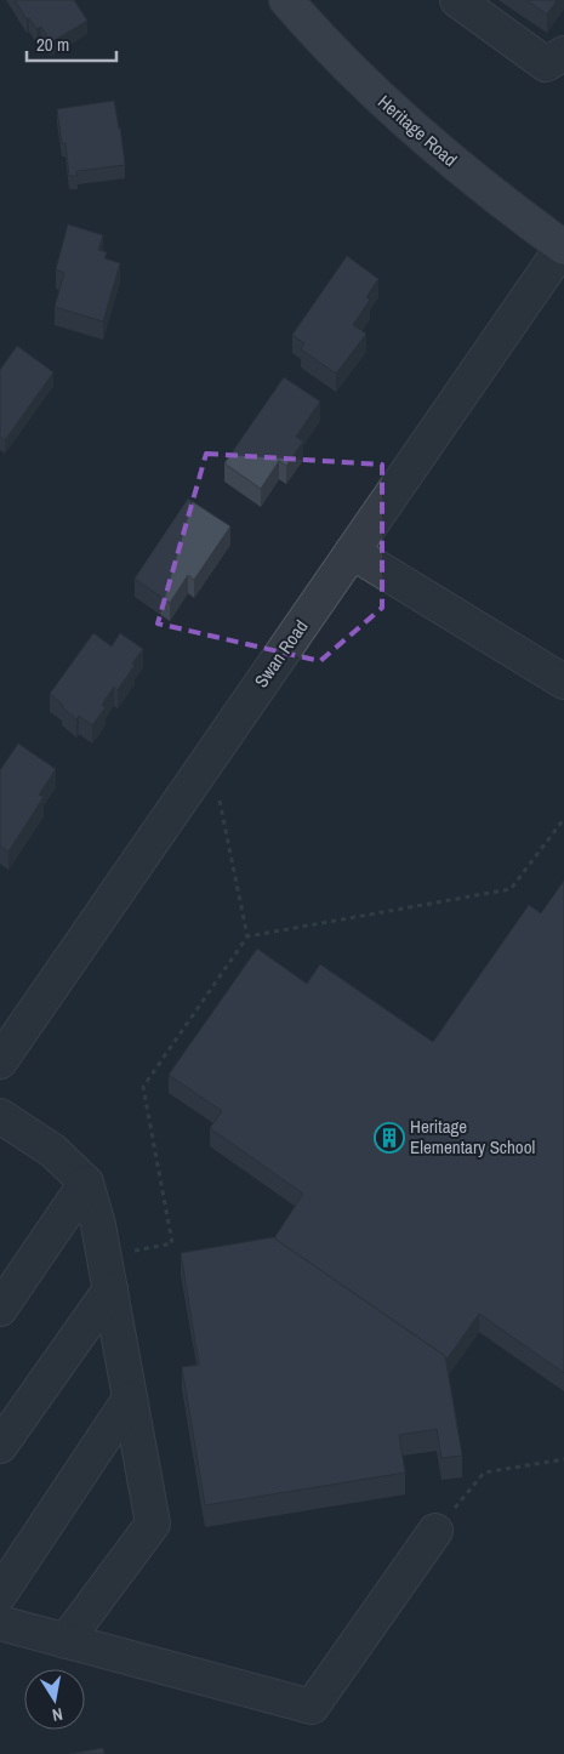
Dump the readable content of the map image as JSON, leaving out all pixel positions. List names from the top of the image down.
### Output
{
  "streets": {
    "main road": ["Heritage Road"],
    "street": ["Swan Road"]
  },
  "crossings": [
    ["Heritage Road", "Swan Road"]
  ],
  "places": {
    "building": ["Heritage Elementary School"]
  },
  "scale_bar": "20 m",
  "north": "bottom"
}
